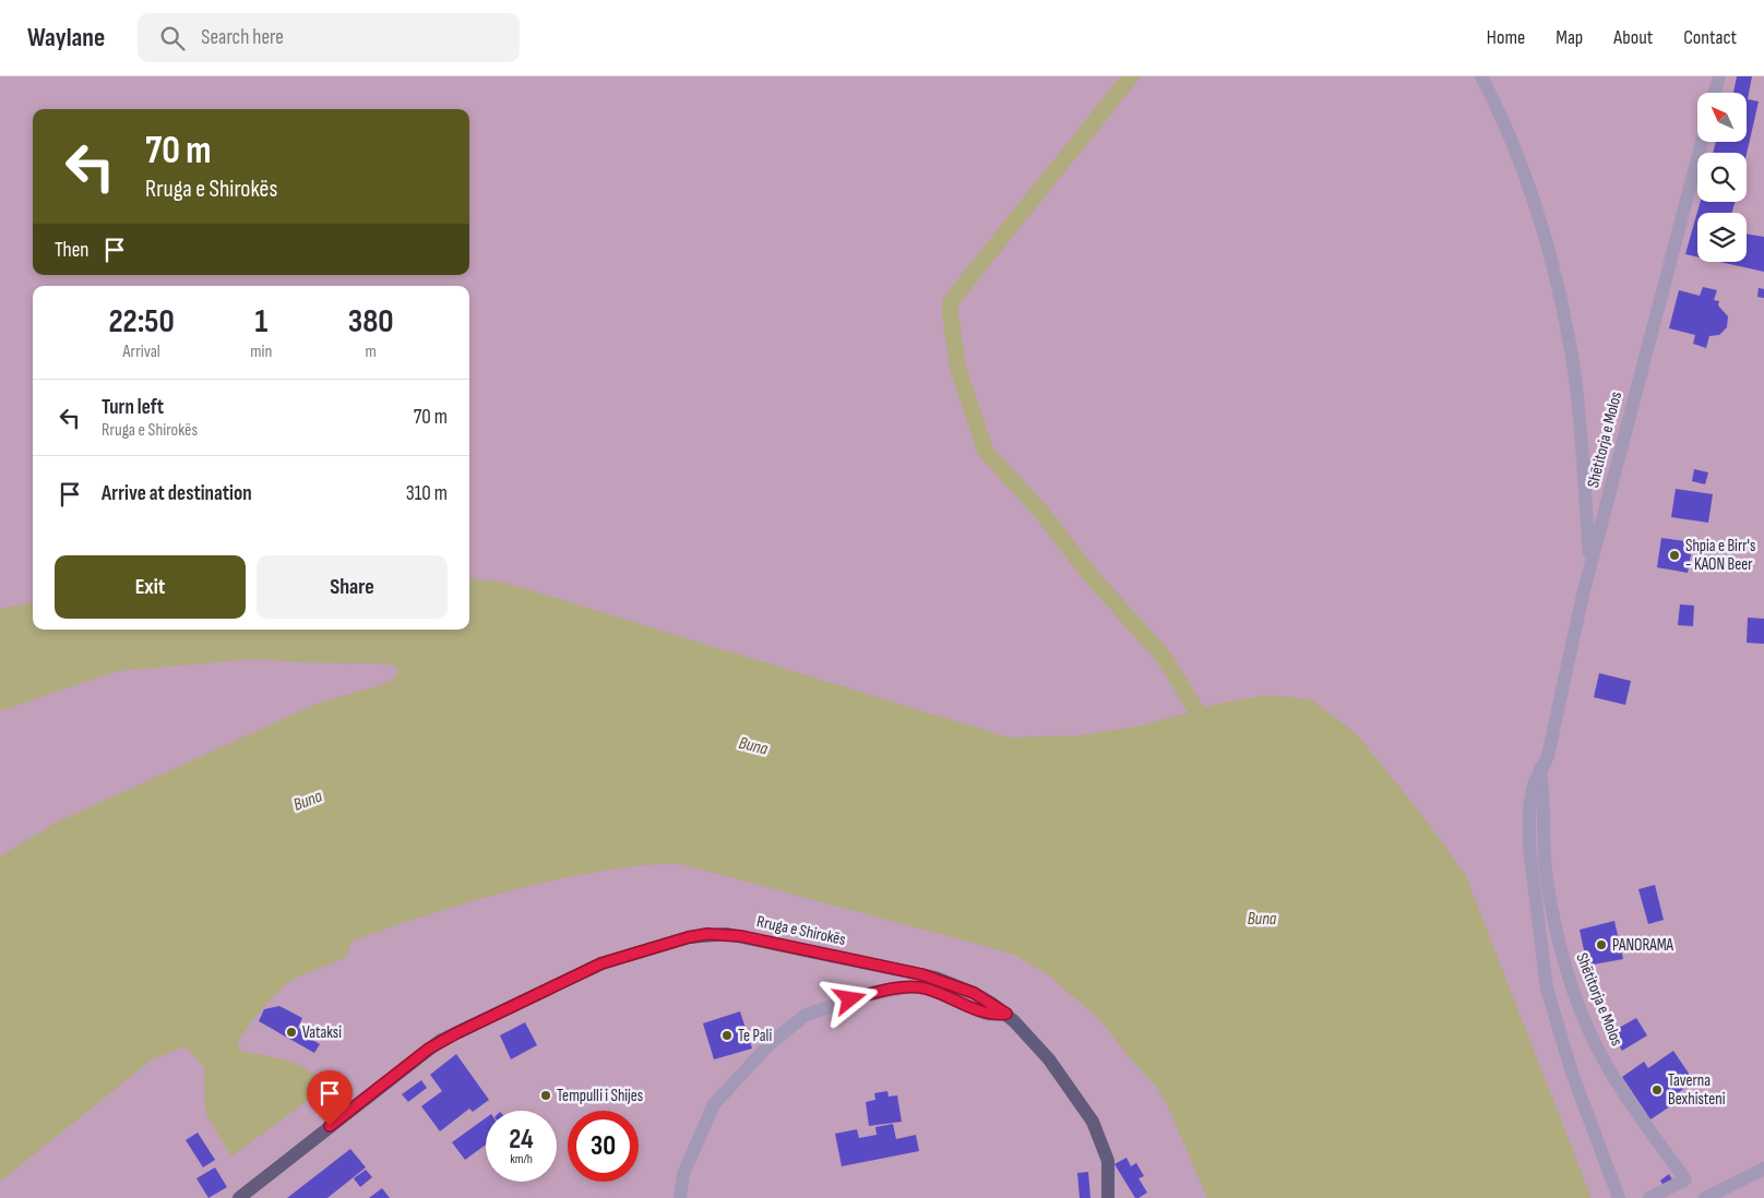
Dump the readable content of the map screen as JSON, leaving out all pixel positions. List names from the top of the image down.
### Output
{
  "streets": {
    "main road": ["Rruga e Shirokës"],
    "street": ["Shëtitorja e Molos"]
  },
  "water": ["Buna"],
  "places": [
    "Shpia e Birr's - KAON Beer",
    "PANORAMA",
    "Vataksi",
    "Te Pali",
    "Taverna Bexhisteni",
    "Tempulli i Shijes"
  ],
  "north": "top left",
  "page": {
    "header": "Waylane",
    "search": "Search here",
    "nav": [
      "Home",
      "Map",
      "About",
      "Contact"
    ],
    "turn": ["70 m", "Rruga e Shirokës"],
    "then": "Then",
    "eta": [
      "22:50",
      "Arrival",
      "1",
      "min",
      "380",
      "m"
    ],
    "list": [
      {
        "name": "Turn left",
        "note": "Rruga e Shirokës",
        "value": "70 m"
      },
      {
        "name": "Arrive at destination",
        "value": "310 m"
      }
    ],
    "buttons": ["Exit", "Share"],
    "speed": "24 km/h",
    "limit": "30"
  }
}
